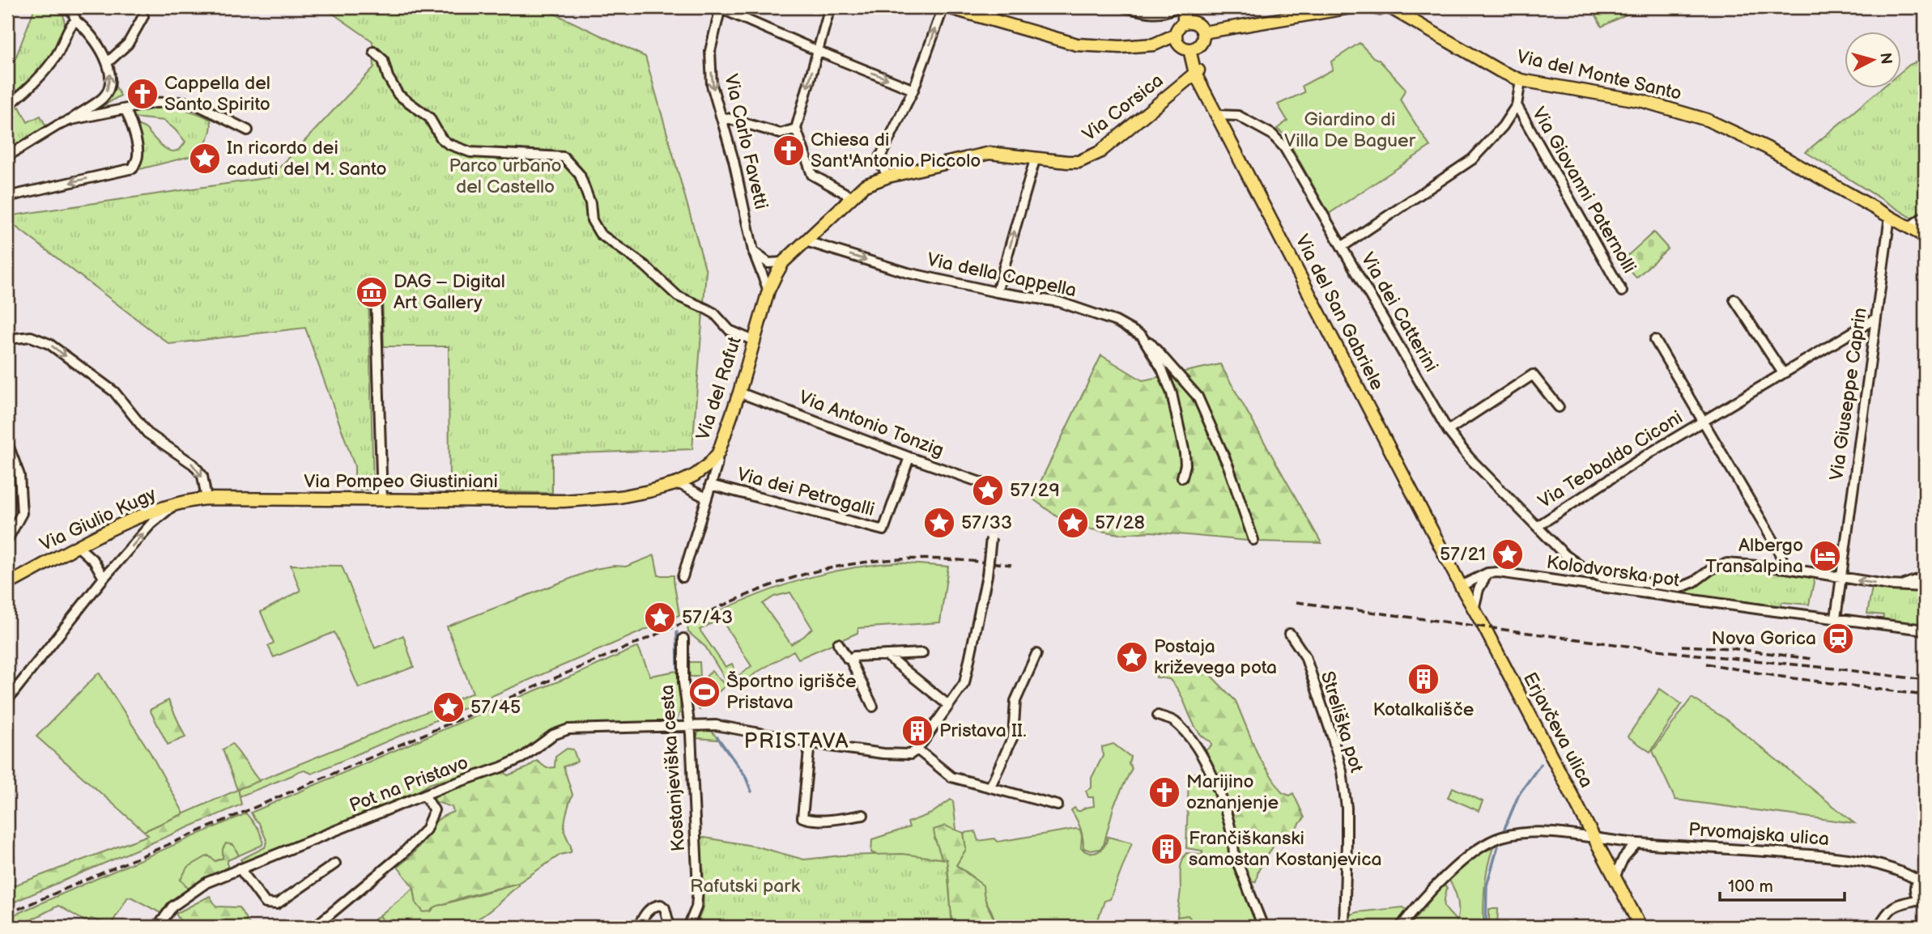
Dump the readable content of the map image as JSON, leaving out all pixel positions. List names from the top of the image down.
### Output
{
  "streets": {
    "main road": [
      "Via del Monte Santo",
      "Via Corsica",
      "Via del San Gabriele",
      "Via del Rafut",
      "Via Pompeo Giustiniani",
      "Via Giulio Kugy",
      "Erjavčeva ulica"
    ],
    "street": [
      "Via Carlo Favetti",
      "Via Giovanni Paternolli",
      "Via della Cappella",
      "Via dei Catterini",
      "Via Giuseppe Caprin",
      "Via Antonio Tonzig",
      "Via Teobaldo Ciconi",
      "Via dei Petrogalli",
      "Kolodvorska pot",
      "Streliška pot",
      "Kostanjeviška cesta",
      "Pot na Pristavo",
      "Prvomajska ulica"
    ]
  },
  "crossings": [
    ["Via del Monte Santo", "Via Giuseppe Caprin"],
    ["Via Corsica", "Via del San Gabriele"],
    ["Via Corsica", "Via del Rafut"],
    ["Via Carlo Favetti", "Via del Rafut"],
    ["Via della Cappella", "Via del Rafut"],
    ["Via del San Gabriele", "Via dei Catterini"],
    ["Via del San Gabriele", "Erjavčeva ulica"],
    ["Via dei Catterini", "Via Giuseppe Caprin"],
    ["Via dei Catterini", "Via Teobaldo Ciconi"],
    ["Via del Rafut", "Via Antonio Tonzig"],
    ["Via del Rafut", "Via Pompeo Giustiniani"],
    ["Via del Rafut", "Via dei Petrogalli"],
    ["Via Giuseppe Caprin", "Via Teobaldo Ciconi"],
    ["Via Giuseppe Caprin", "Kolodvorska pot"],
    ["Via Antonio Tonzig", "Via dei Petrogalli"],
    ["Via Pompeo Giustiniani", "Via Giulio Kugy"],
    ["Kolodvorska pot", "Erjavčeva ulica"],
    ["Erjavčeva ulica", "Prvomajska ulica"],
    ["Kostanjeviška cesta", "Pot na Pristavo"]
  ],
  "one_way": ["Via Carlo Favetti", "Via della Cappella"],
  "districts": ["PRISTAVA"],
  "parks": ["Giardino di Villa De Baguer", "Parco urbano del Castello", "Rafutski park"],
  "places": {
    "church": ["Cappella del Santo Spirito", "Chiesa di Sant'Antonio Piccolo", "Marijino oznanjenje"],
    "place": [
      "In ricordo dei caduti del M. Santo",
      "57/29",
      "57/33",
      "57/28",
      "57/21",
      "57/43",
      "Postaja križevega pota",
      "57/45"
    ],
    "museum": ["DAG – Digital Art Gallery"],
    "hotel": ["Albergo Transalpina"],
    "station": ["Nova Gorica"],
    "building": ["Kotalkališče", "Pristava II.", "Frančiškanski samostan Kostanjevica"],
    "sports": ["Športno igrišče Pristava"]
  },
  "scale_bar": "100 m",
  "north": "right"
}
